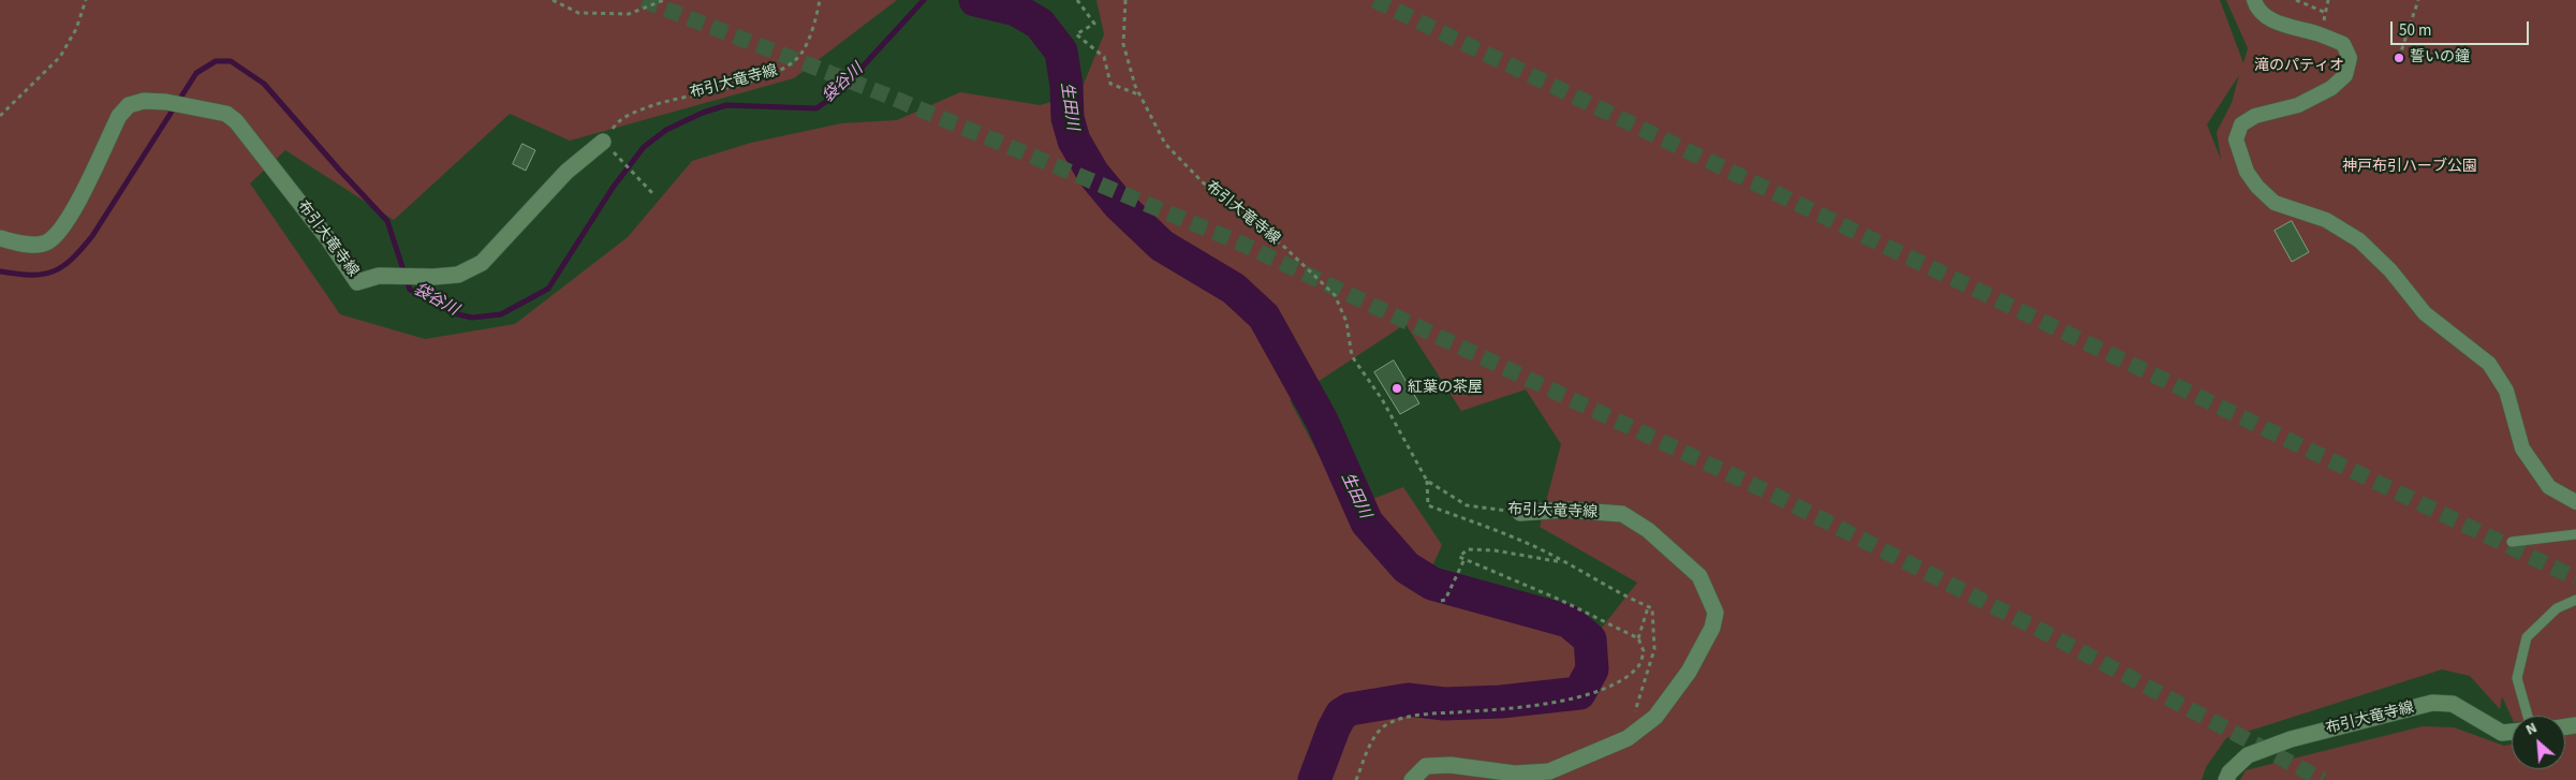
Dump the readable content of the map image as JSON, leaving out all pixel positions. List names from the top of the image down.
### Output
{
  "streets": {
    "street": ["布引大竜寺線"]
  },
  "water": ["袋谷川", "生田川"],
  "parks": ["滝のパティオ", "神戸布引ハーブ公園"],
  "places": ["誓いの鐘", "紅葉の茶屋"],
  "scale_bar": "50 m",
  "north": "top left"
}
